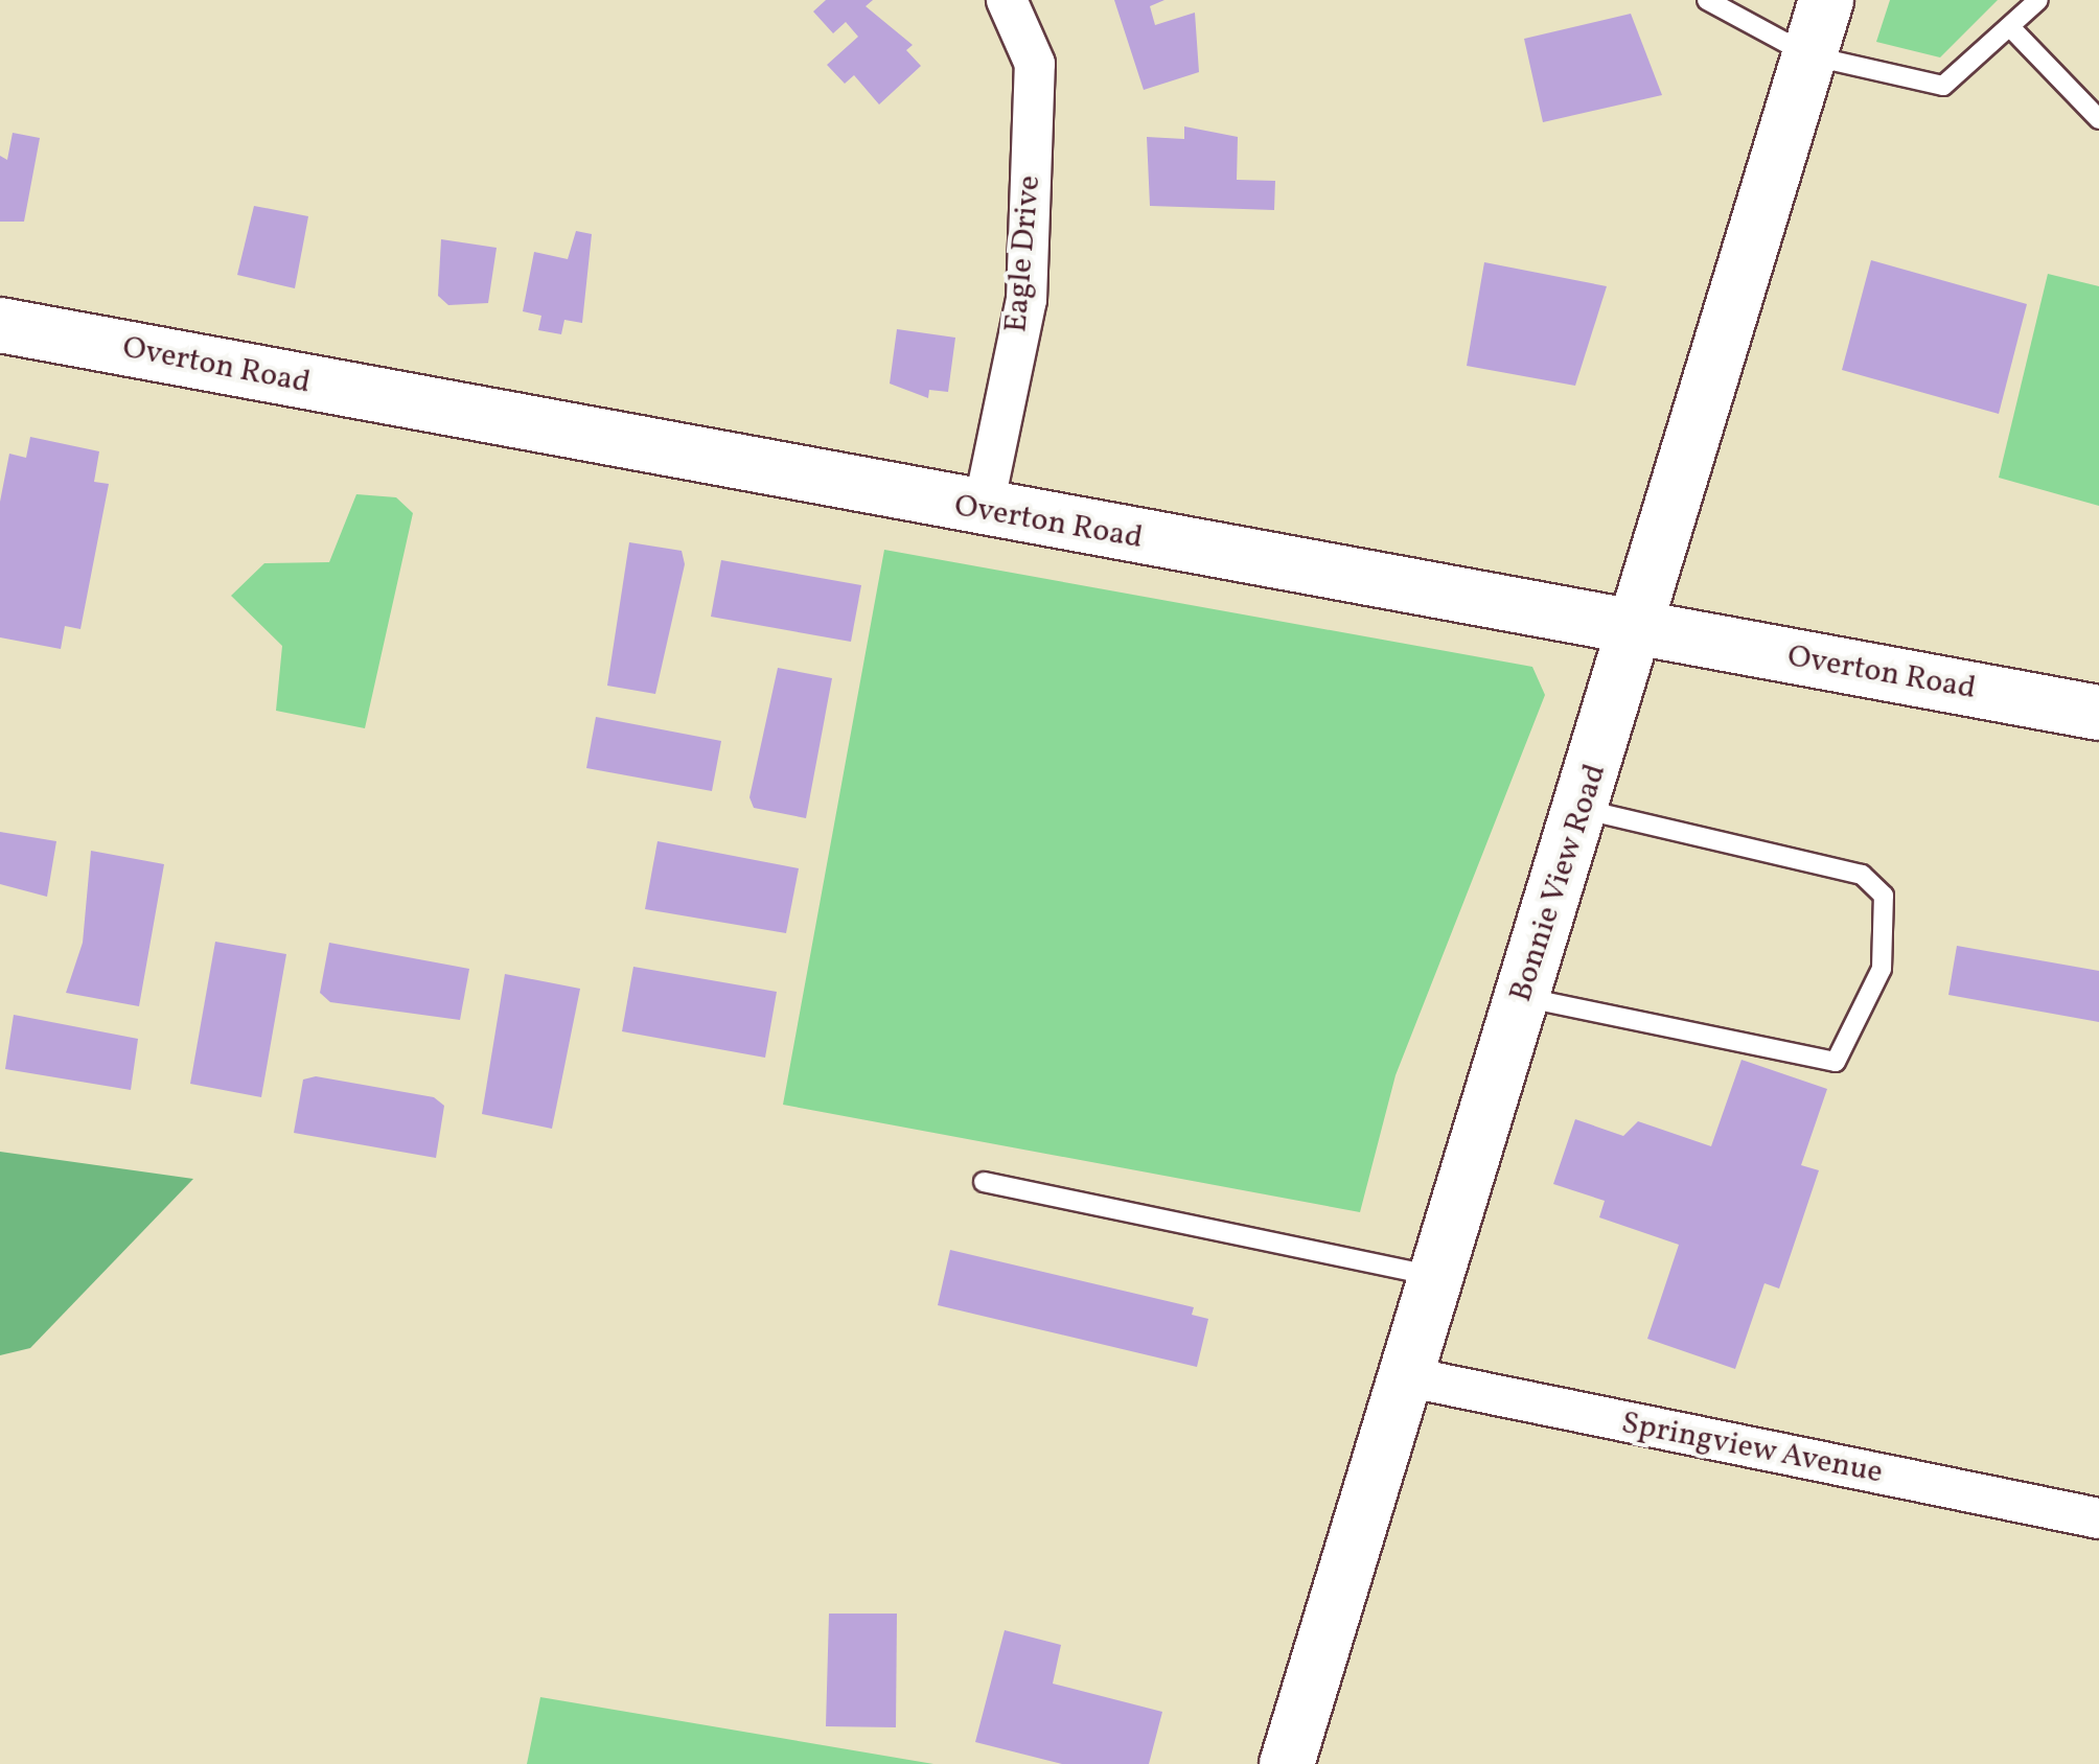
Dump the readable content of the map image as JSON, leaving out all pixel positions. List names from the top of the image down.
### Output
{
  "streets": {
    "street": [
      "Eagle Drive",
      "Overton Road",
      "Bonnie View Road",
      "Springview Avenue"
    ]
  },
  "crossings": [
    ["Eagle Drive", "Overton Road"],
    ["Overton Road", "Bonnie View Road"],
    ["Bonnie View Road", "Springview Avenue"]
  ]
}
